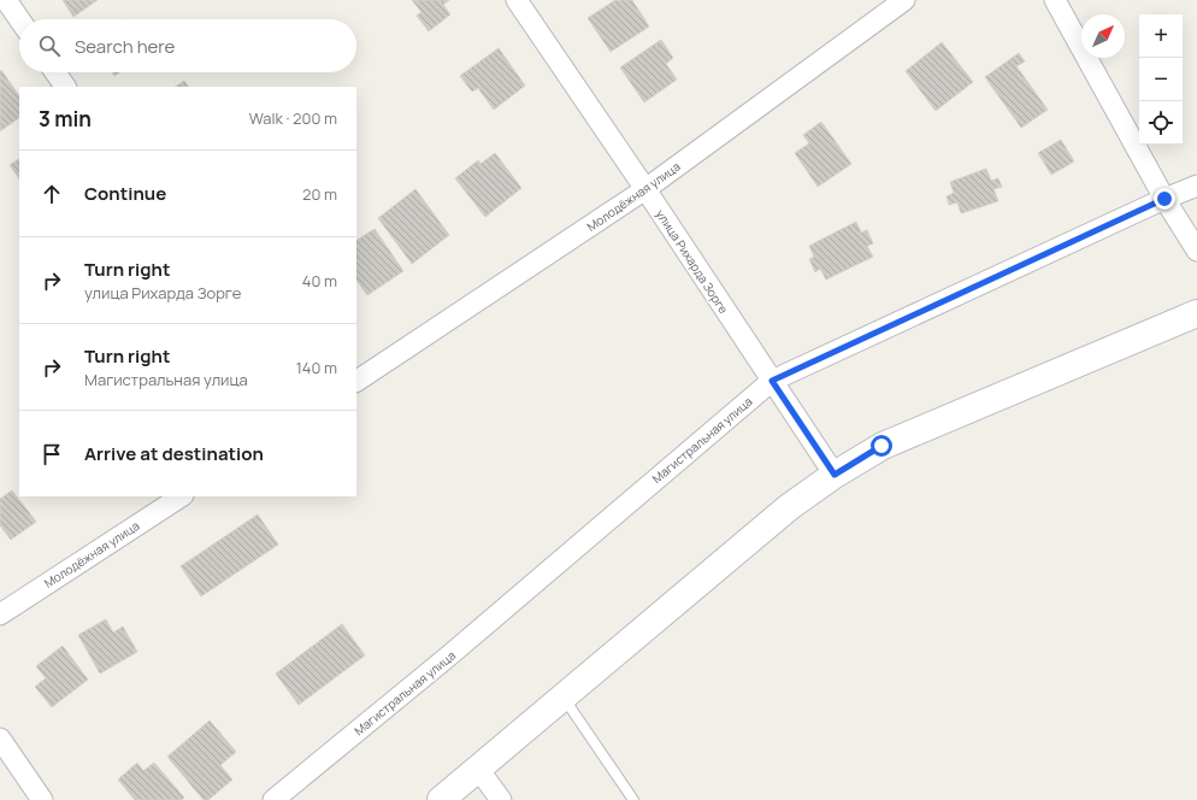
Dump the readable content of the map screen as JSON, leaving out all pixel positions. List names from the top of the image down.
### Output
{
  "streets": {
    "street": ["Молодёжная улица", "улица Рихарда Зорге", "Магистральная улица"]
  },
  "crossings": [
    ["Молодёжная улица", "улица Рихарда Зорге"],
    ["улица Рихарда Зорге", "Магистральная улица"]
  ],
  "north": "top right",
  "page": {
    "map_buttons": ["+", "−"],
    "search": "Search here",
    "heading": ["3 min", "Walk · 200 m"],
    "list": [
      ["Continue", "20 m"],
      ["Turn right", "улица Рихарда Зорге", "40 m"],
      ["Turn right", "Магистральная улица", "140 m"],
      "Arrive at destination"
    ]
  }
}
